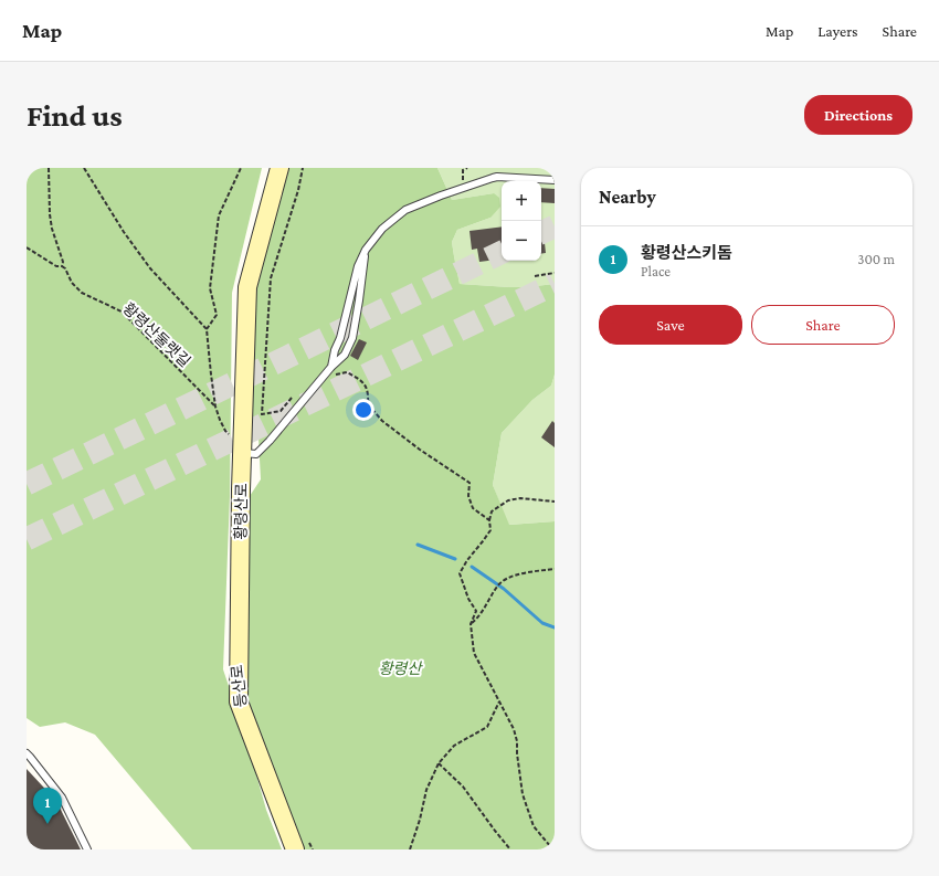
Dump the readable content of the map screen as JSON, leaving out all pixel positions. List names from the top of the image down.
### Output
{
  "streets": {
    "street": ["황령산로"],
    "path": ["황령산둘랫길"]
  },
  "parks": ["황령산"],
  "page": {
    "header": "Map",
    "nav": ["Map", "Layers", "Share"],
    "buttons": [
      "Directions",
      ["Save", "Share"]
    ],
    "title": "Find us",
    "heading": "Nearby",
    "map_buttons": ["+", "−"],
    "list": [
      {
        "mark": "1",
        "name": "황령산스키돔",
        "note": "Place",
        "value": "300 m"
      }
    ],
    "pins": "1"
  }
}
